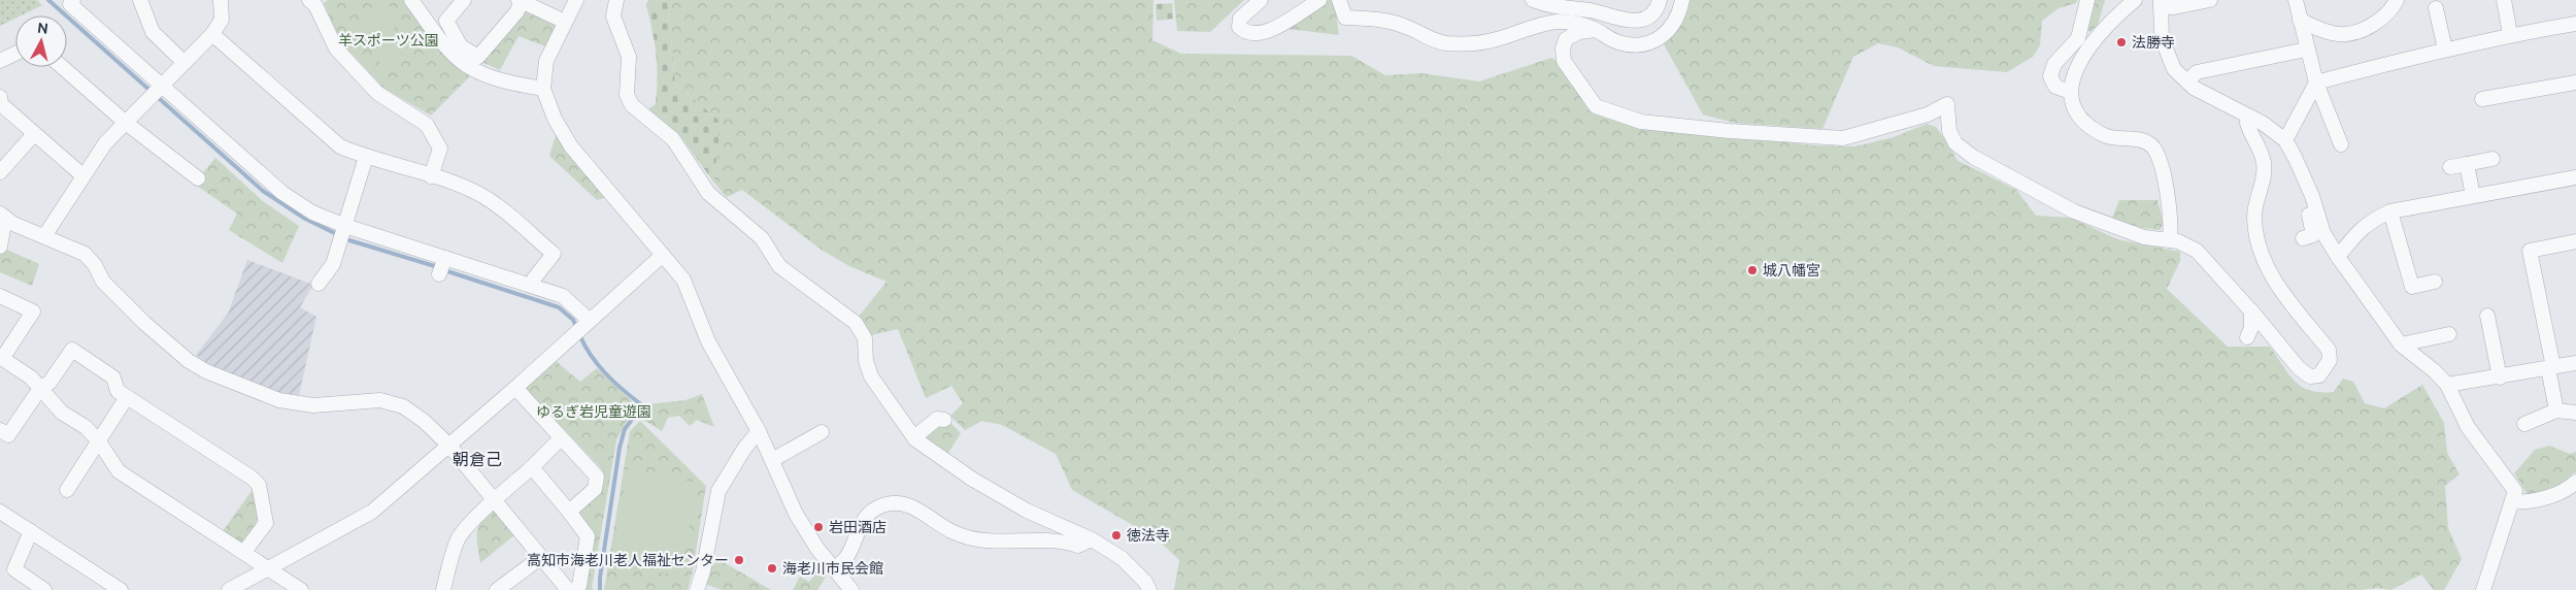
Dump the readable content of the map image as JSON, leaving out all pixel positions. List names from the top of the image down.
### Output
{
  "districts": ["朝倉己"],
  "parks": ["羊スポーツ公園", "ゆるぎ岩児童遊園"],
  "places": [
    "法勝寺",
    "城八幡宮",
    "岩田酒店",
    "徳法寺",
    "高知市海老川老人福祉センター",
    "海老川市民会館"
  ],
  "north": "top"
}
